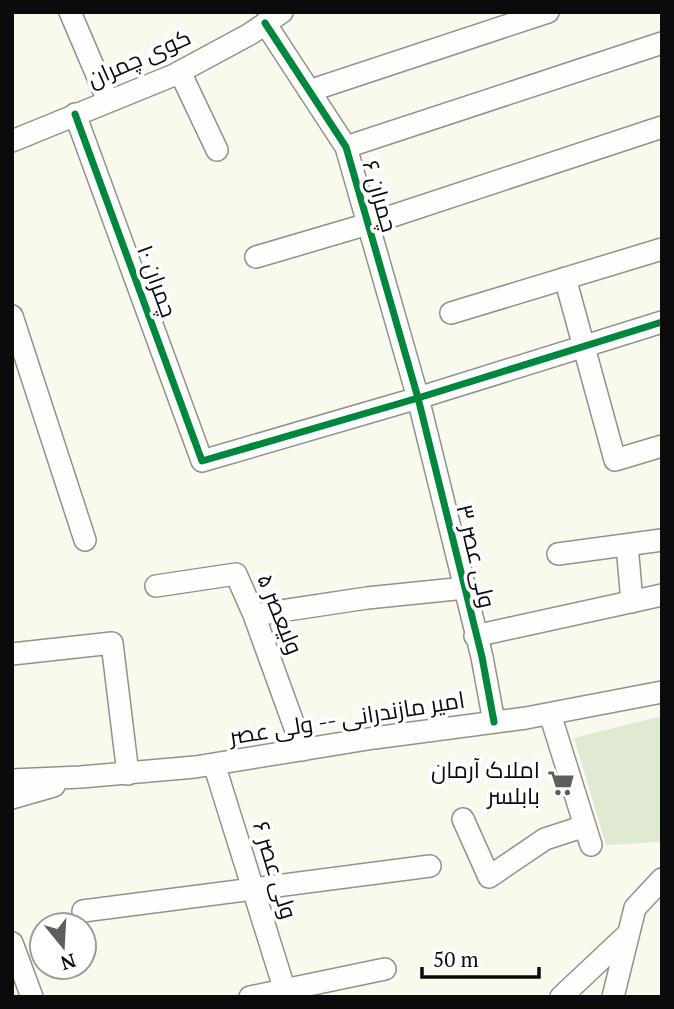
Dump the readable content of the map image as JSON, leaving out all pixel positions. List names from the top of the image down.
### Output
{
  "streets": {
    "street": [
      "کوی چمران",
      "چمران ۶",
      "چمران ۱۰",
      "ولی عصر ۳",
      "ولیعصر ۵",
      "امیر مازندرانی -- ولی عصر",
      "ولی عصر ۶"
    ]
  },
  "crossings": [
    ["کوی چمران", "چمران ۶"],
    ["کوی چمران", "چمران ۱۰"],
    ["چمران ۶", "چمران ۱۰"],
    ["چمران ۶", "ولی عصر ۳"],
    ["چمران ۱۰", "ولی عصر ۳"],
    ["ولی عصر ۳", "امیر مازندرانی -- ولی عصر"],
    ["ولیعصر ۵", "امیر مازندرانی -- ولی عصر"],
    ["امیر مازندرانی -- ولی عصر", "ولی عصر ۶"]
  ],
  "places": {
    "supermarket": ["املاک آرمان بابلسر"]
  },
  "scale_bar": "50 m",
  "north": "bottom"
}
